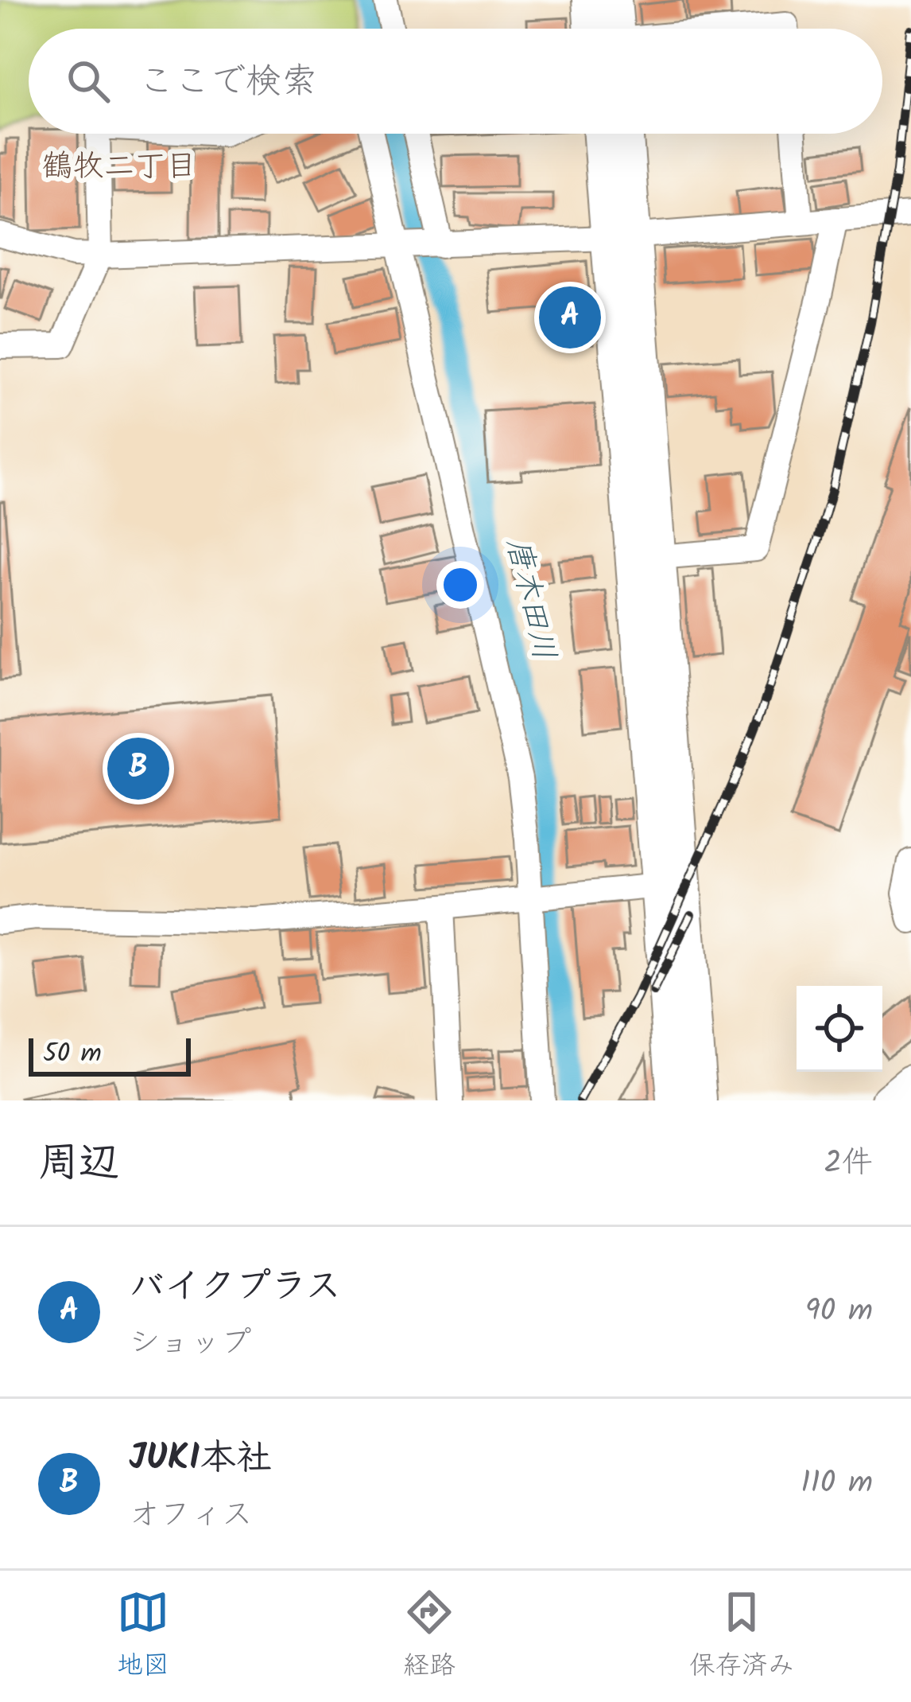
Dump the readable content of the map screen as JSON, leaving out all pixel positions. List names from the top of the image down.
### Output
{
  "districts": ["鶴牧二丁目"],
  "water": ["唐木田川"],
  "scale_bar": "50 m",
  "page": {
    "search": "ここで検索",
    "pins": ["A", "B"],
    "scale": "50 m",
    "heading": ["周辺", "2件"],
    "list": [
      {
        "mark": "A",
        "name": "バイクプラス",
        "note": "ショップ",
        "value": "90 m"
      },
      {
        "mark": "B",
        "name": "JUKI本社",
        "note": "オフィス",
        "value": "110 m"
      }
    ],
    "nav": ["地図", "経路", "保存済み"]
  }
}
